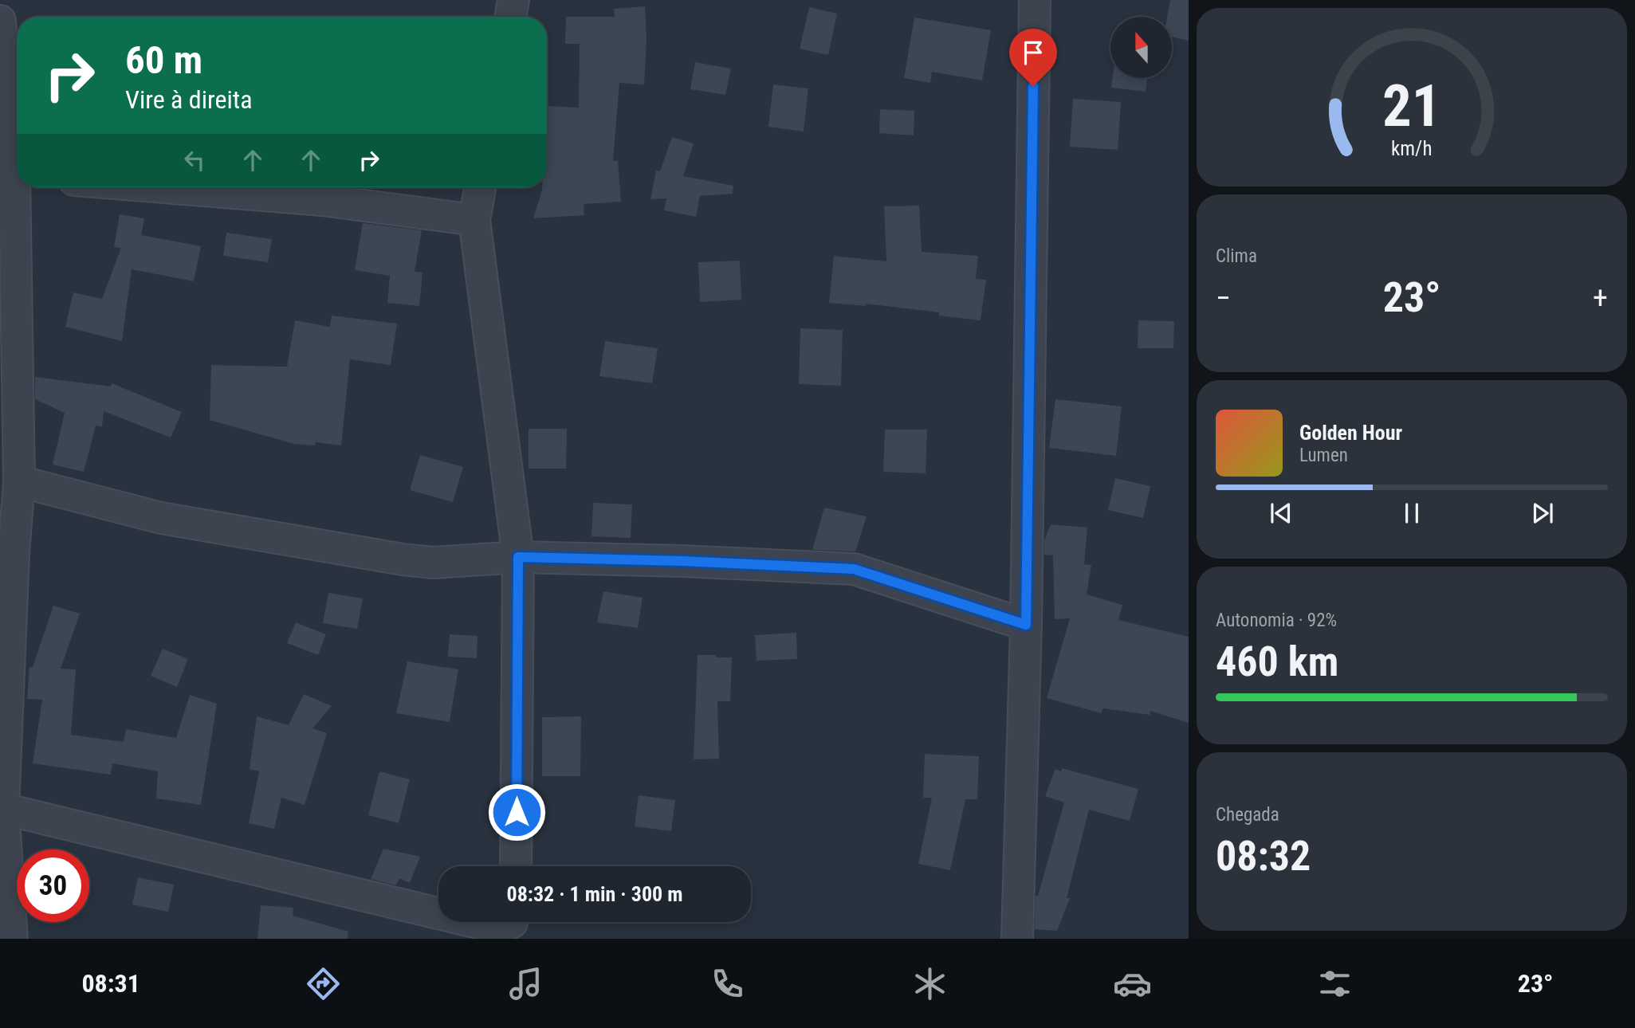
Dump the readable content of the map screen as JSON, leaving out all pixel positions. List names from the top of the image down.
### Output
{
  "north": "top",
  "page": {
    "turn": ["60 m", "Vire à direita"],
    "tile": [
      "Clima",
      ["Autonomia · 92%", "460 km"],
      ["Chegada", "08:32"]
    ],
    "heat": ["−", "23°", "+"],
    "song": ["Golden Hour", "Lumen"],
    "limit": "30",
    "trip": "08:32 · 1 min · 300 m",
    "tabs": ["08:31", "23°"],
    "gauge": ["21", "km/h"]
  }
}
